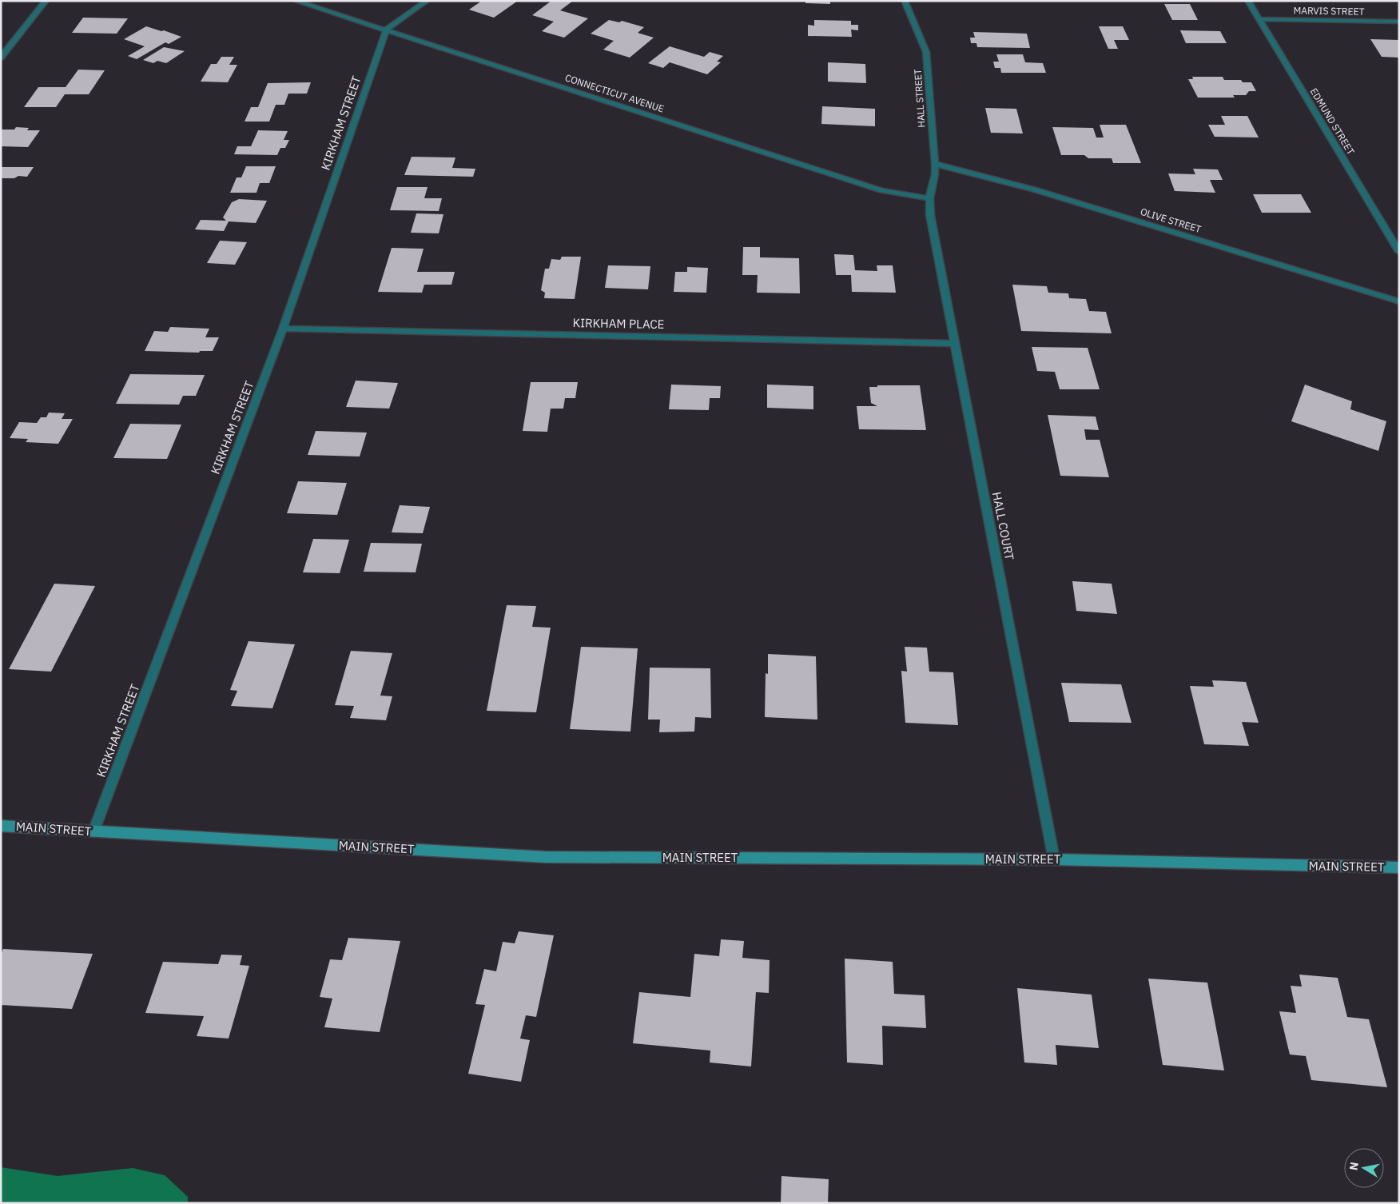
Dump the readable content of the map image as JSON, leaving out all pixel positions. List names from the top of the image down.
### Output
{
  "streets": {
    "main road": ["MAIN STREET"],
    "street": [
      "MARVIS STREET",
      "CONNECTICUT AVENUE",
      "HALL STREET",
      "EDMUND STREET",
      "KIRKHAM STREET",
      "OLIVE STREET",
      "KIRKHAM PLACE",
      "HALL COURT"
    ]
  },
  "crossings": [
    ["MARVIS STREET", "EDMUND STREET"],
    ["CONNECTICUT AVENUE", "HALL STREET"],
    ["CONNECTICUT AVENUE", "KIRKHAM STREET"],
    ["CONNECTICUT AVENUE", "HALL COURT"],
    ["HALL STREET", "OLIVE STREET"],
    ["HALL STREET", "HALL COURT"],
    ["KIRKHAM STREET", "KIRKHAM PLACE"],
    ["KIRKHAM STREET", "MAIN STREET"],
    ["KIRKHAM PLACE", "HALL COURT"],
    ["HALL COURT", "MAIN STREET"]
  ],
  "north": "left"
}
